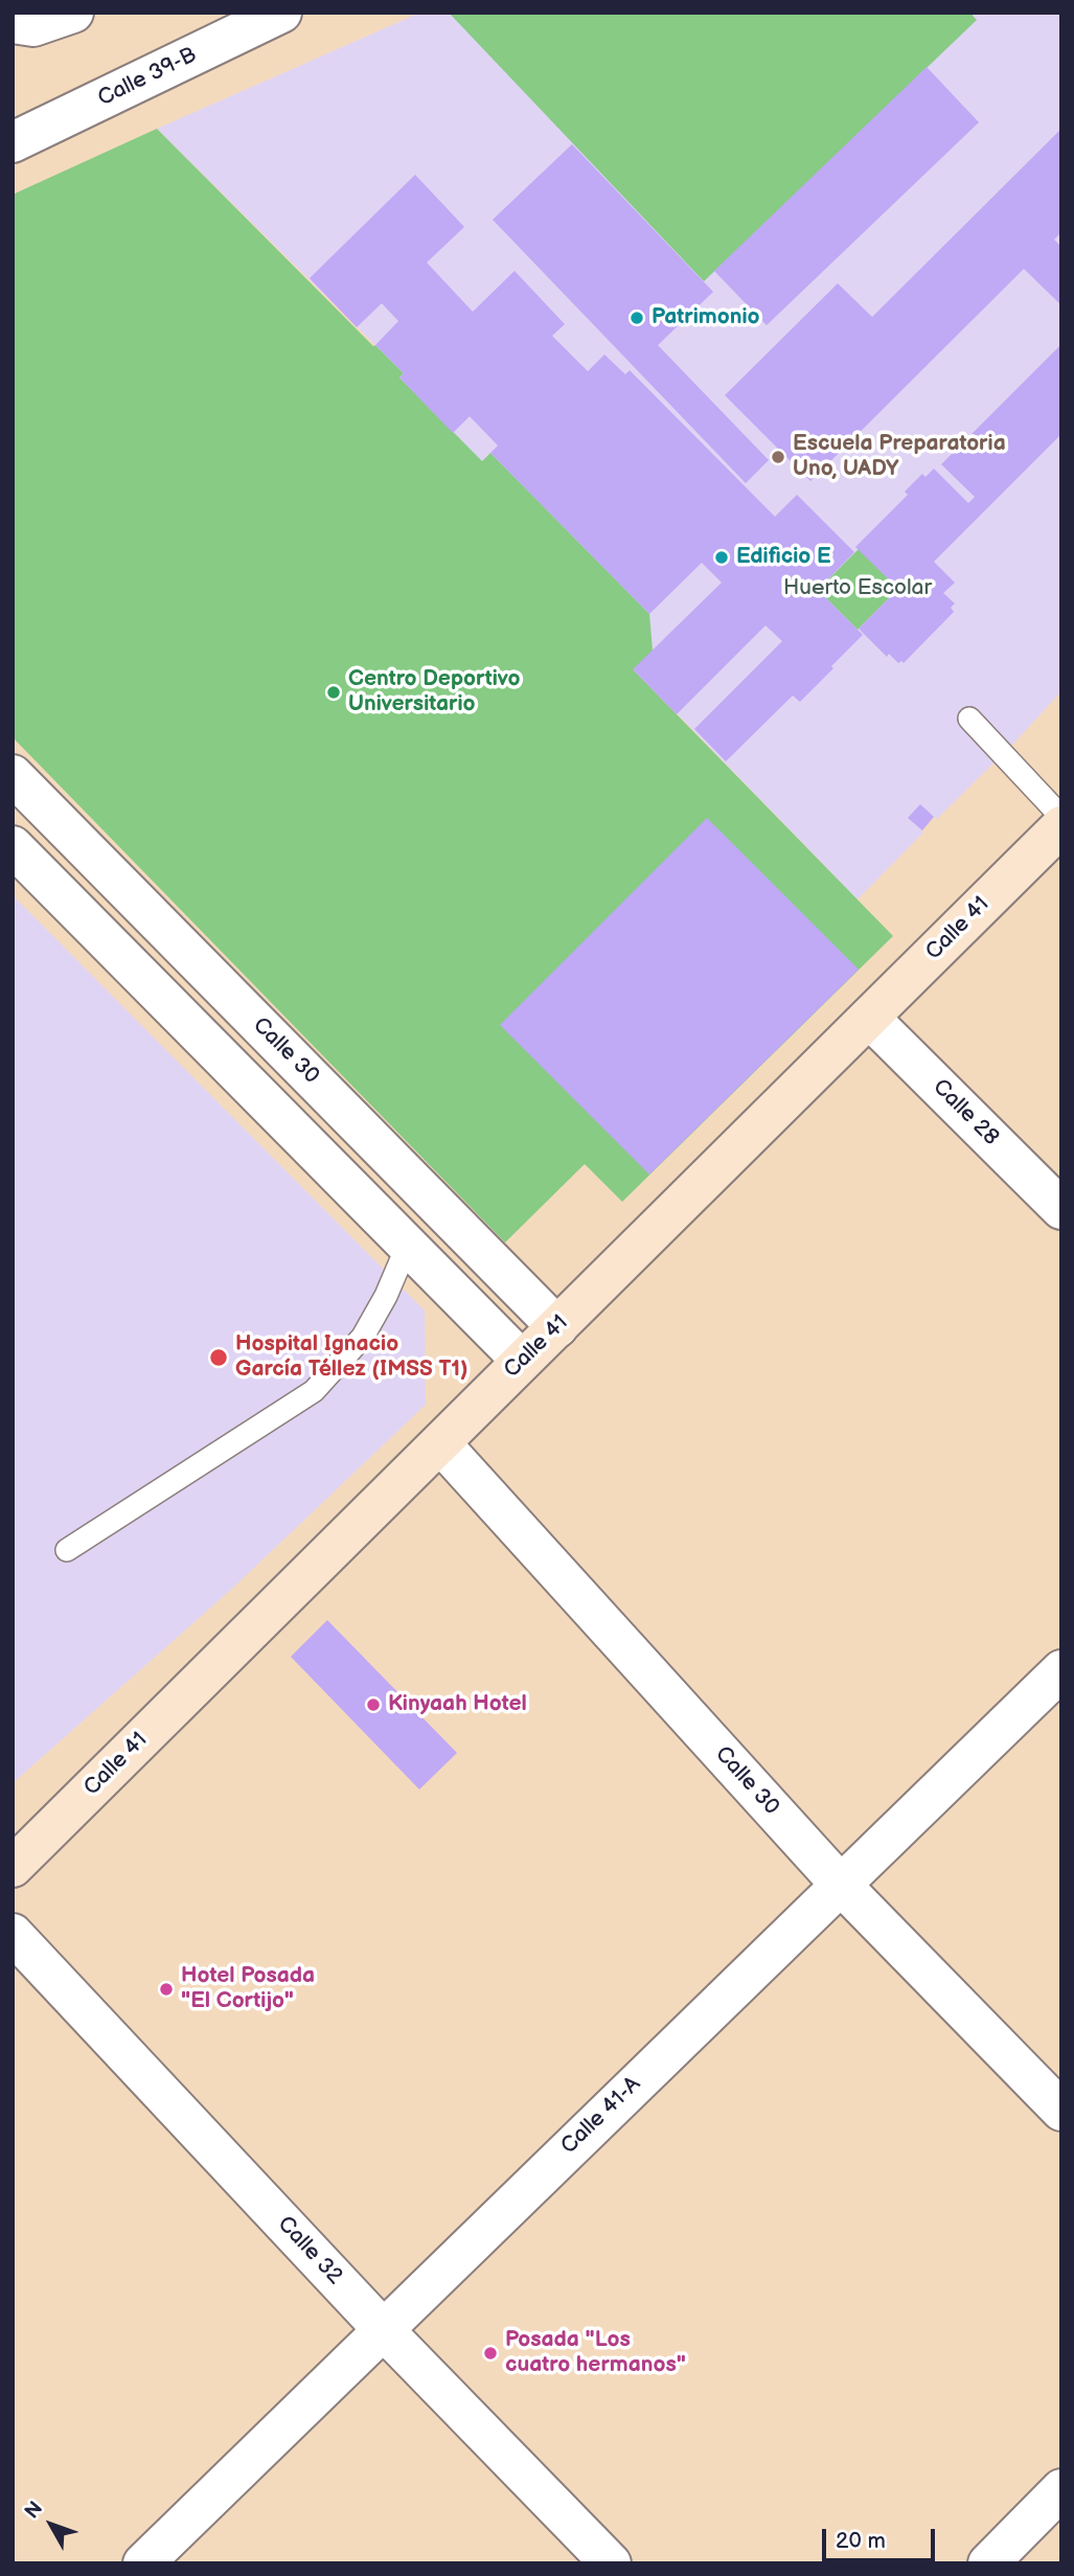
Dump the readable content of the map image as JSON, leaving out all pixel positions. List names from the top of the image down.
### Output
{
  "streets": {
    "street": [
      "Calle 39-B",
      "Calle 41",
      "Calle 30",
      "Calle 28",
      "Calle 41-A",
      "Calle 32"
    ]
  },
  "crossings": [
    ["Calle 41", "Calle 30"],
    ["Calle 41", "Calle 28"],
    ["Calle 30", "Calle 41-A"],
    ["Calle 41-A", "Calle 32"]
  ],
  "parks": ["Huerto Escolar"],
  "places": [
    "Patrimonio",
    "Escuela Preparatoria Uno, UADY",
    "Edificio E",
    "Centro Deportivo Universitario",
    "Hospital Ignacio García Téllez (IMSS T1)",
    "Kinyaah Hotel",
    "Hotel Posada \"El Cortijo\"",
    "Posada \"Los cuatro hermanos\""
  ],
  "scale_bar": "20 m",
  "north": "top left"
}
